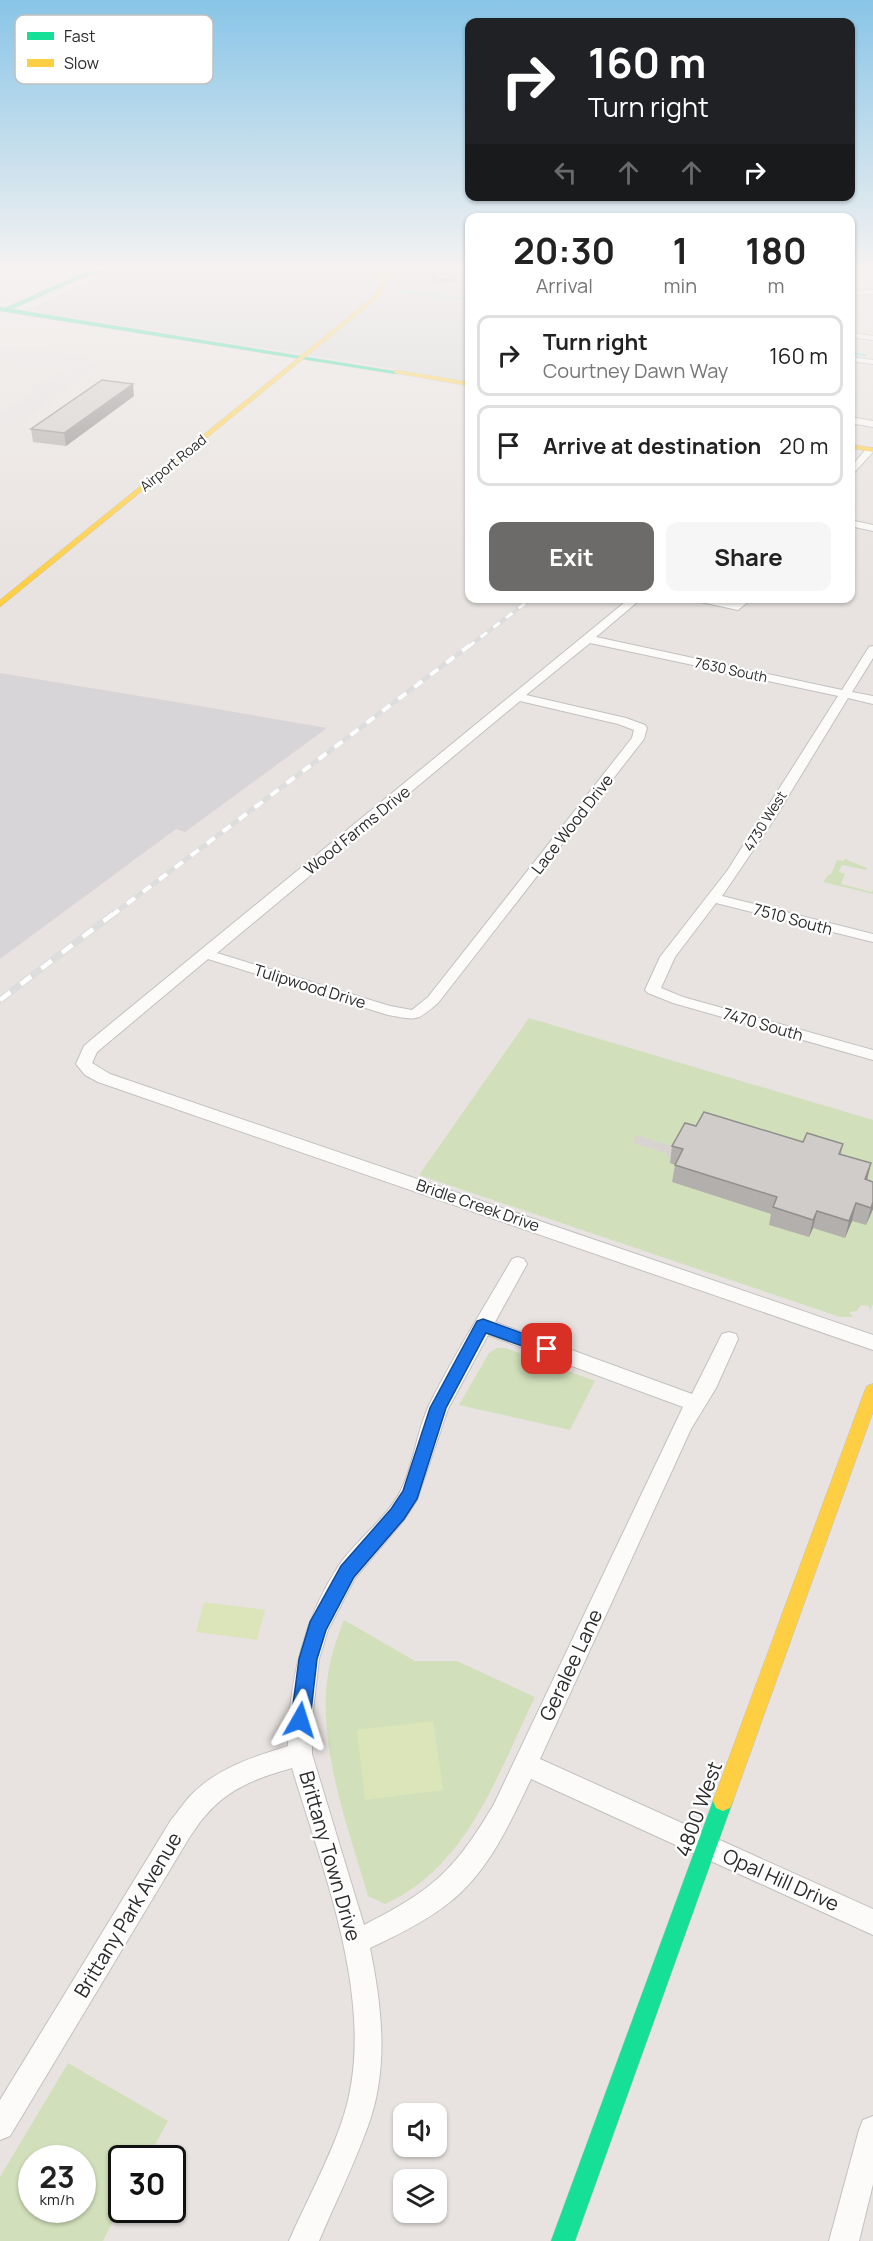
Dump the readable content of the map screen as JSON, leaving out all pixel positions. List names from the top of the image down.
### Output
{
  "streets": {
    "main road": ["Airport Road", "4800 West"],
    "street": [
      "7630 South",
      "4730 West",
      "Lace Wood Drive",
      "Wood Farms Drive",
      "7510 South",
      "Tulipwood Drive",
      "7470 South",
      "Bridle Creek Drive",
      "Geralee Lane",
      "Brittany Town Drive",
      "Opal Hill Drive",
      "Brittany Park Avenue"
    ]
  },
  "crossings": [
    ["7630 South", "4730 West"],
    ["7630 South", "Wood Farms Drive"],
    ["4730 West", "7510 South"],
    ["4730 West", "7470 South"],
    ["Lace Wood Drive", "Wood Farms Drive"],
    ["Lace Wood Drive", "Tulipwood Drive"],
    ["Wood Farms Drive", "Tulipwood Drive"],
    ["Wood Farms Drive", "Bridle Creek Drive"],
    ["Geralee Lane", "Brittany Town Drive"],
    ["Geralee Lane", "Opal Hill Drive"],
    ["4800 West", "Opal Hill Drive"],
    ["Brittany Town Drive", "Brittany Park Avenue"]
  ],
  "legend": ["Fast", "Slow"],
  "page": {
    "turn": ["160 m", "Turn right"],
    "eta": [
      "20:30",
      "Arrival",
      "1",
      "min",
      "180",
      "m"
    ],
    "list": [
      {
        "name": "Turn right",
        "note": "Courtney Dawn Way",
        "value": "160 m"
      },
      {
        "name": "Arrive at destination",
        "value": "20 m"
      }
    ],
    "buttons": ["Exit", "Share"],
    "speed": "23 km/h",
    "limit": "30"
  }
}
